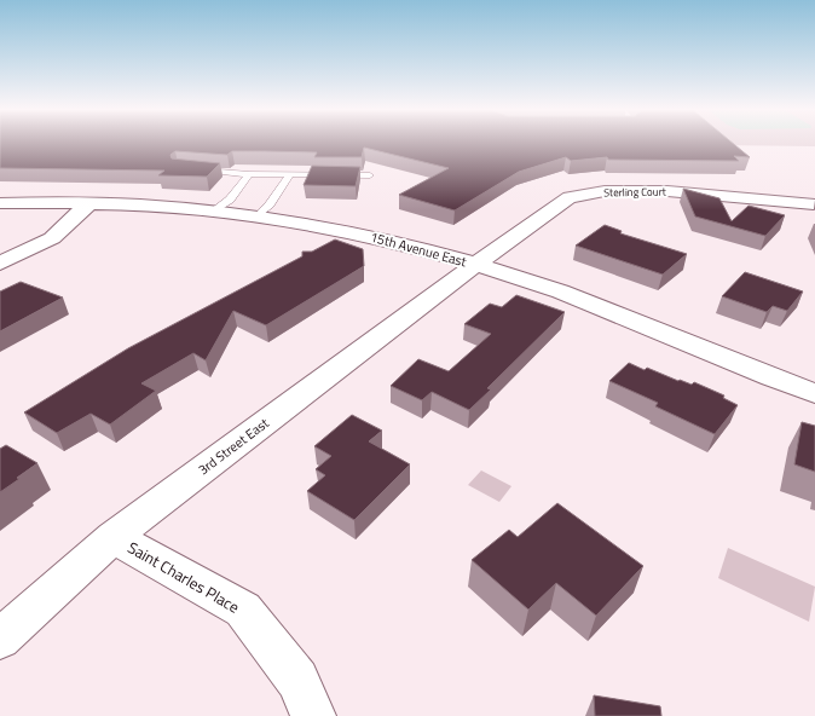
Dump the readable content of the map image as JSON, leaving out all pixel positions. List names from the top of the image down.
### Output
{
  "streets": {
    "street": [
      "Sterling Court",
      "15th Avenue East",
      "3rd Street East",
      "Saint Charles Place"
    ]
  },
  "crossings": [
    ["Sterling Court", "15th Avenue East"],
    ["Sterling Court", "3rd Street East"],
    ["15th Avenue East", "3rd Street East"],
    ["3rd Street East", "Saint Charles Place"]
  ]
}
